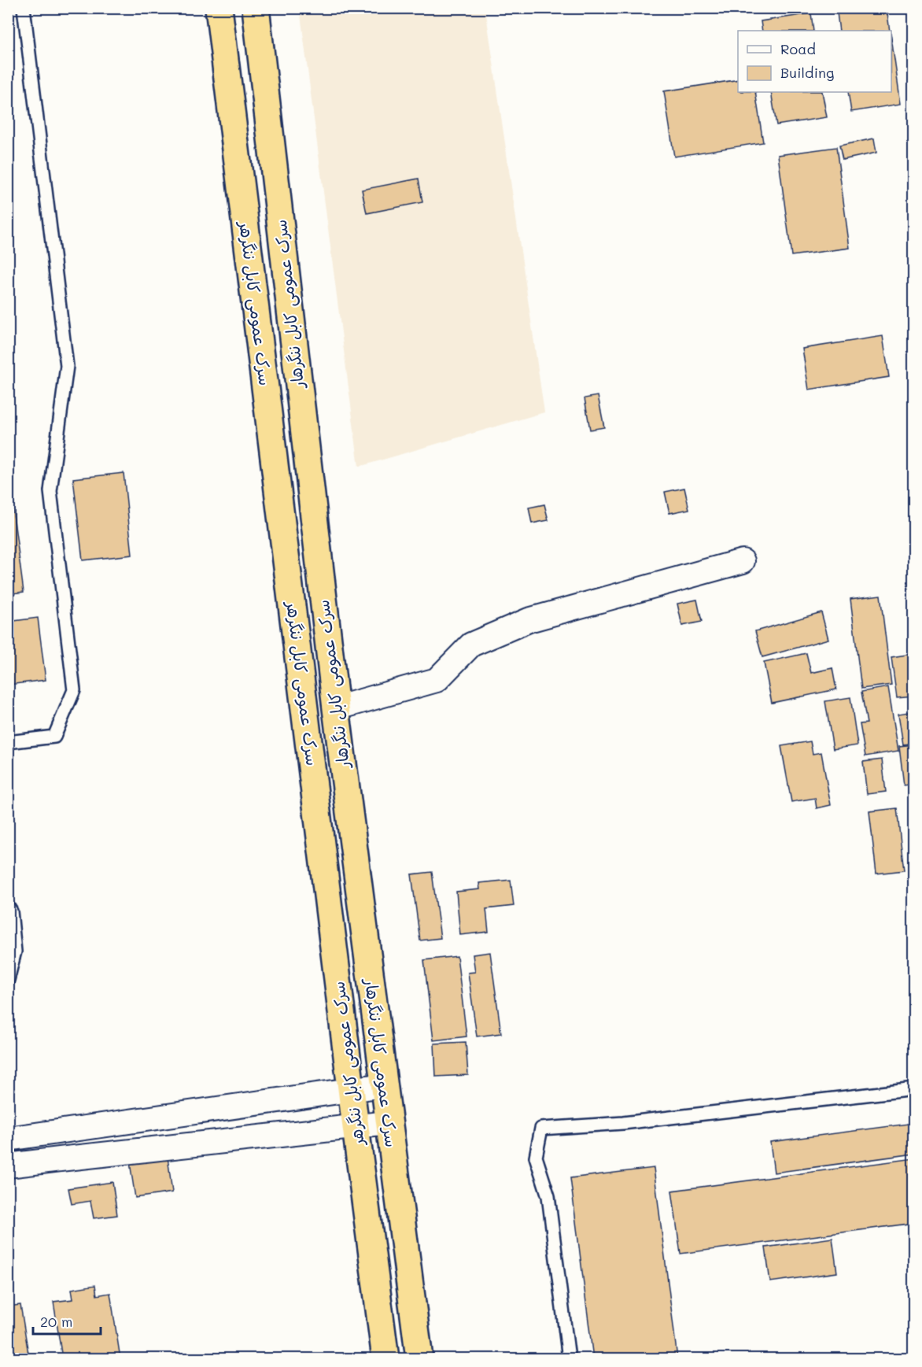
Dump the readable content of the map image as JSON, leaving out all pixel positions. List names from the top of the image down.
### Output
{
  "streets": {
    "highway": ["سرک عمومی کابل ننگرهر", "سرک عمومی کابل ننگرهار"]
  },
  "legend": ["Road", "Building"],
  "scale_bar": "20 m"
}
